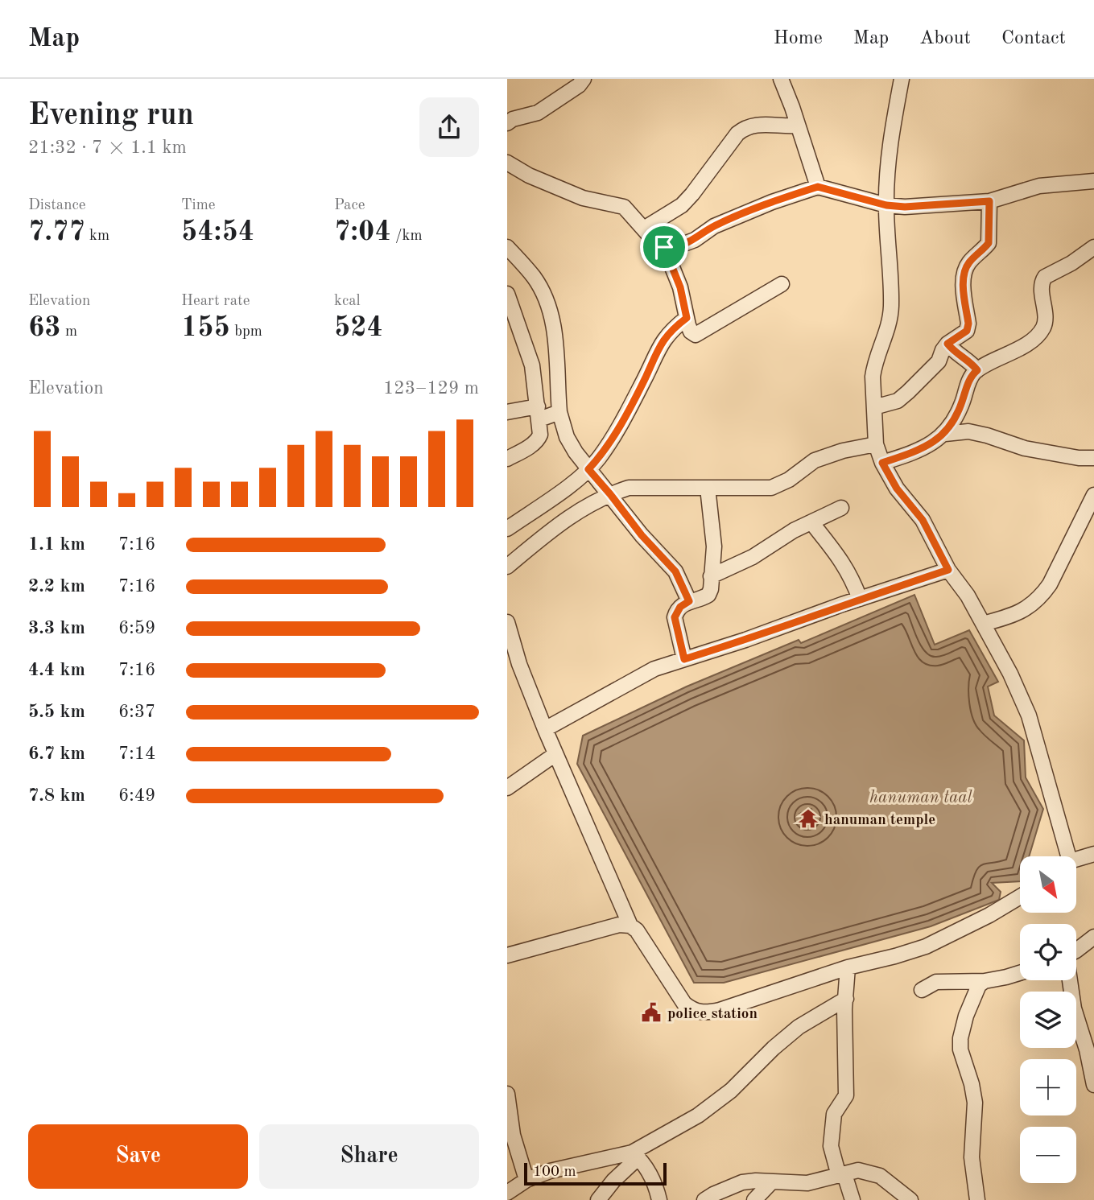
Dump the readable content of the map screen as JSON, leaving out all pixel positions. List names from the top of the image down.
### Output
{
  "water": ["hanuman taal"],
  "places": {
    "temple": ["hanuman temple"],
    "public building": ["police station"]
  },
  "scale_bar": "100 m",
  "north": "bottom right",
  "page": {
    "header": "Map",
    "nav": [
      "Home",
      "Map",
      "About",
      "Contact"
    ],
    "heading": ["Evening run", "21:32 · 7 × 1.1 km"],
    "stats": [
      ["Distance", "7.77 km"],
      ["Time", "54:54"],
      ["Pace", "7:04 /km"],
      ["Elevation", "63 m"],
      ["Heart rate", "155 bpm"],
      ["kcal", "524"]
    ],
    "chart": ["Elevation", "123–129 m"],
    "list": [
      {
        "name": "1.1 km",
        "note": "7:16"
      },
      {
        "name": "2.2 km",
        "note": "7:16"
      },
      {
        "name": "3.3 km",
        "note": "6:59"
      },
      {
        "name": "4.4 km",
        "note": "7:16"
      },
      {
        "name": "5.5 km",
        "note": "6:37"
      },
      {
        "name": "6.7 km",
        "note": "7:14"
      },
      {
        "name": "7.8 km",
        "note": "6:49"
      }
    ],
    "map_buttons": ["+", "−"],
    "buttons": ["Save", "Share"],
    "scale": "100 m"
  }
}
